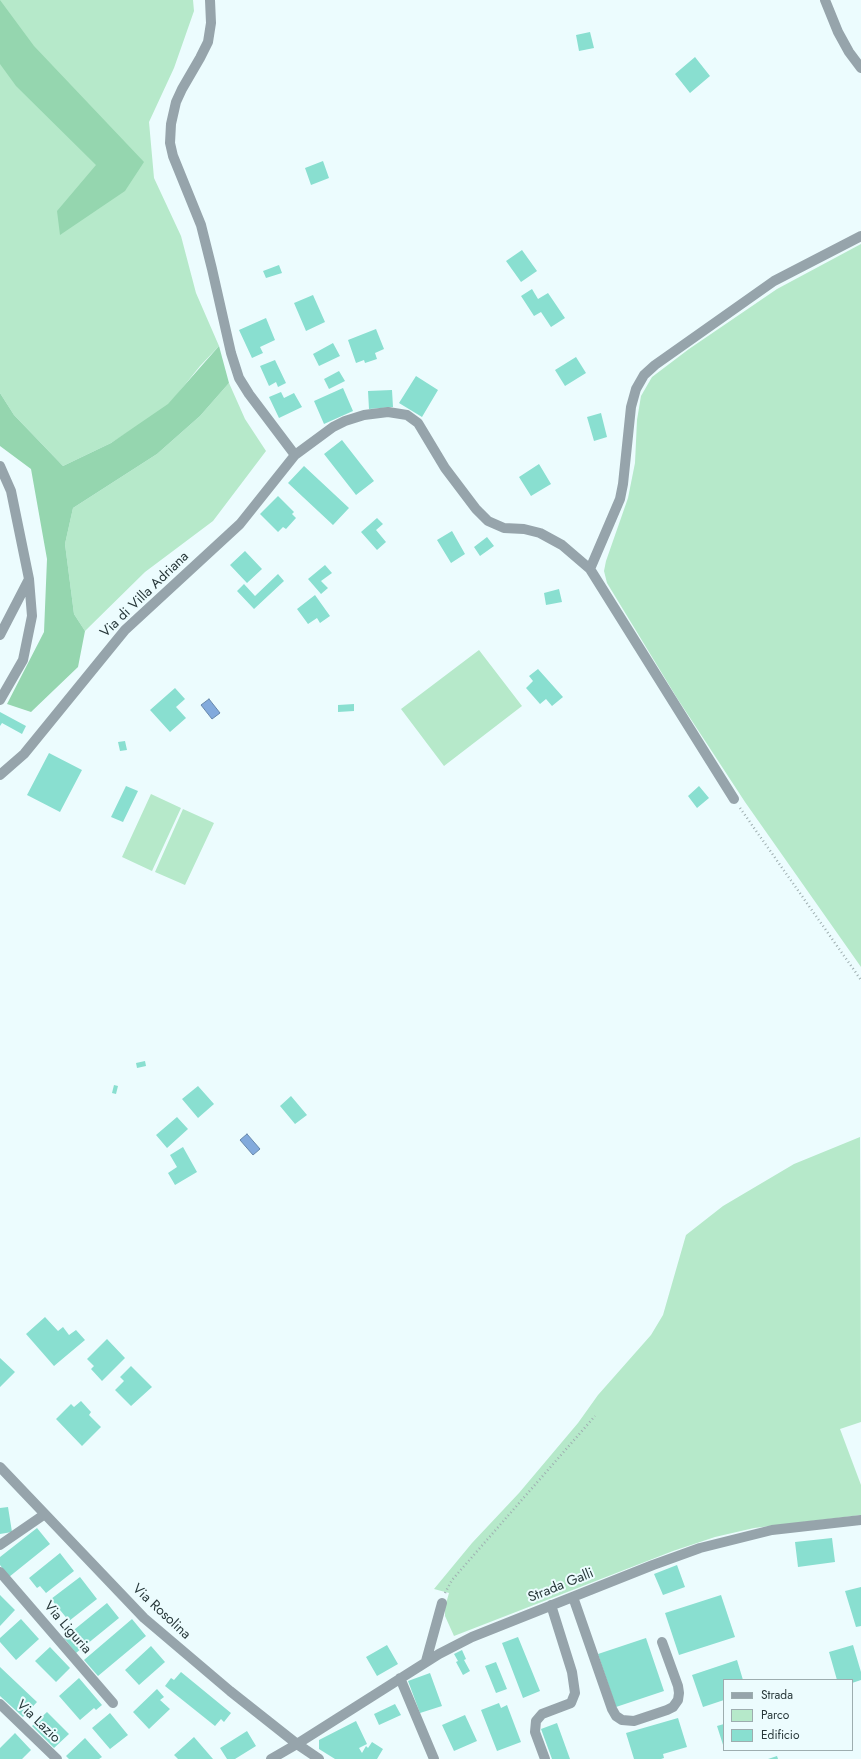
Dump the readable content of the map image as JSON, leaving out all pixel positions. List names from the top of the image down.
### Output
{
  "streets": {
    "street": [
      "Via di Villa Adriana",
      "Strada Galli",
      "Via Rosolina",
      "Via Liguria",
      "Via Lazio"
    ]
  },
  "crossings": [
    ["Strada Galli", "Via Rosolina"]
  ],
  "legend": ["Strada", "Parco", "Edificio"]
}
